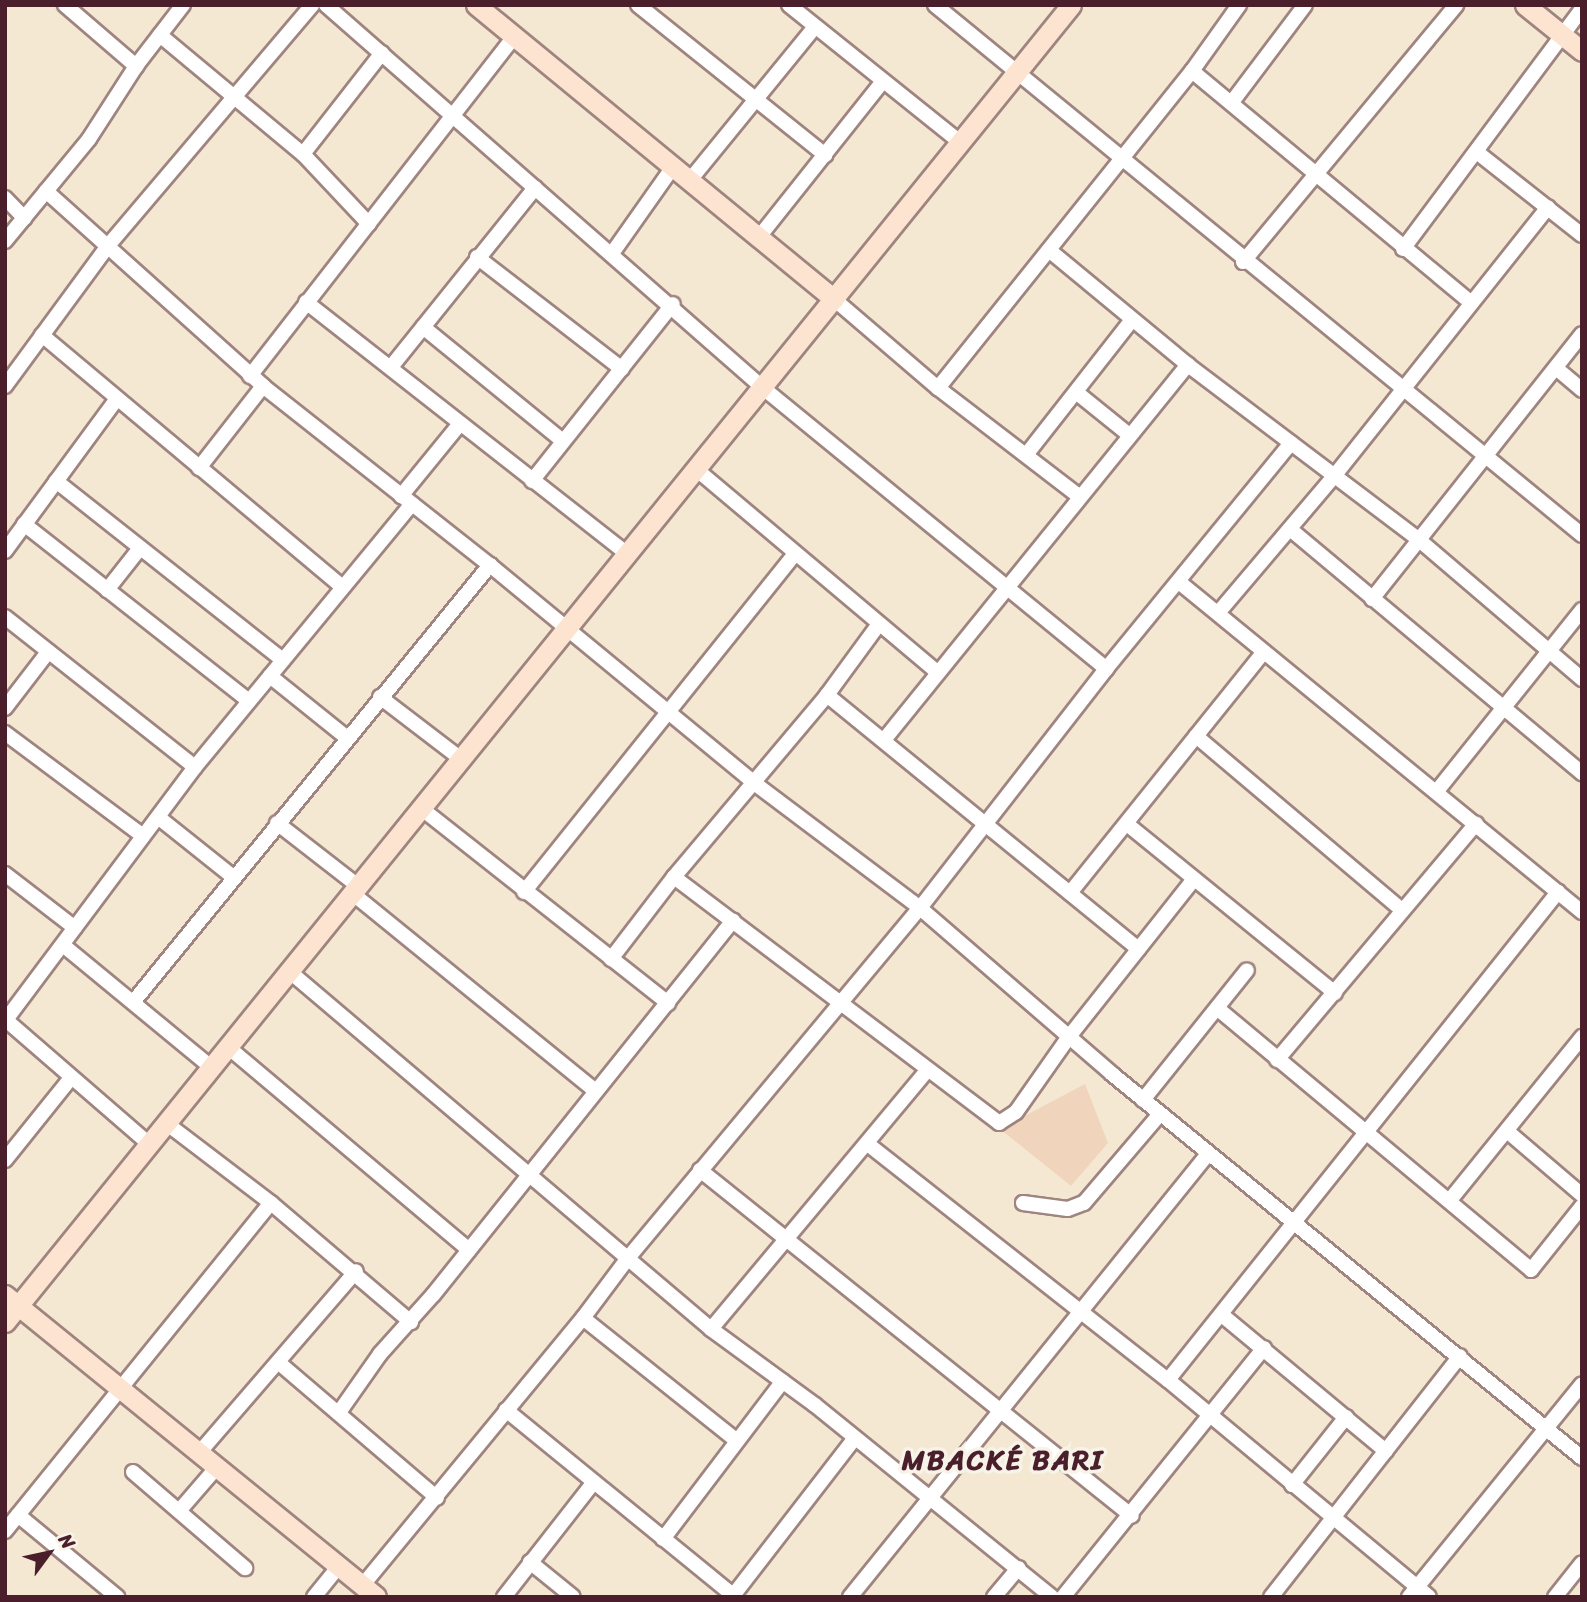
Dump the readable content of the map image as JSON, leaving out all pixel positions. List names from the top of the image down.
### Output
{
  "districts": ["MBACKÉ BARI"],
  "north": "top right"
}
